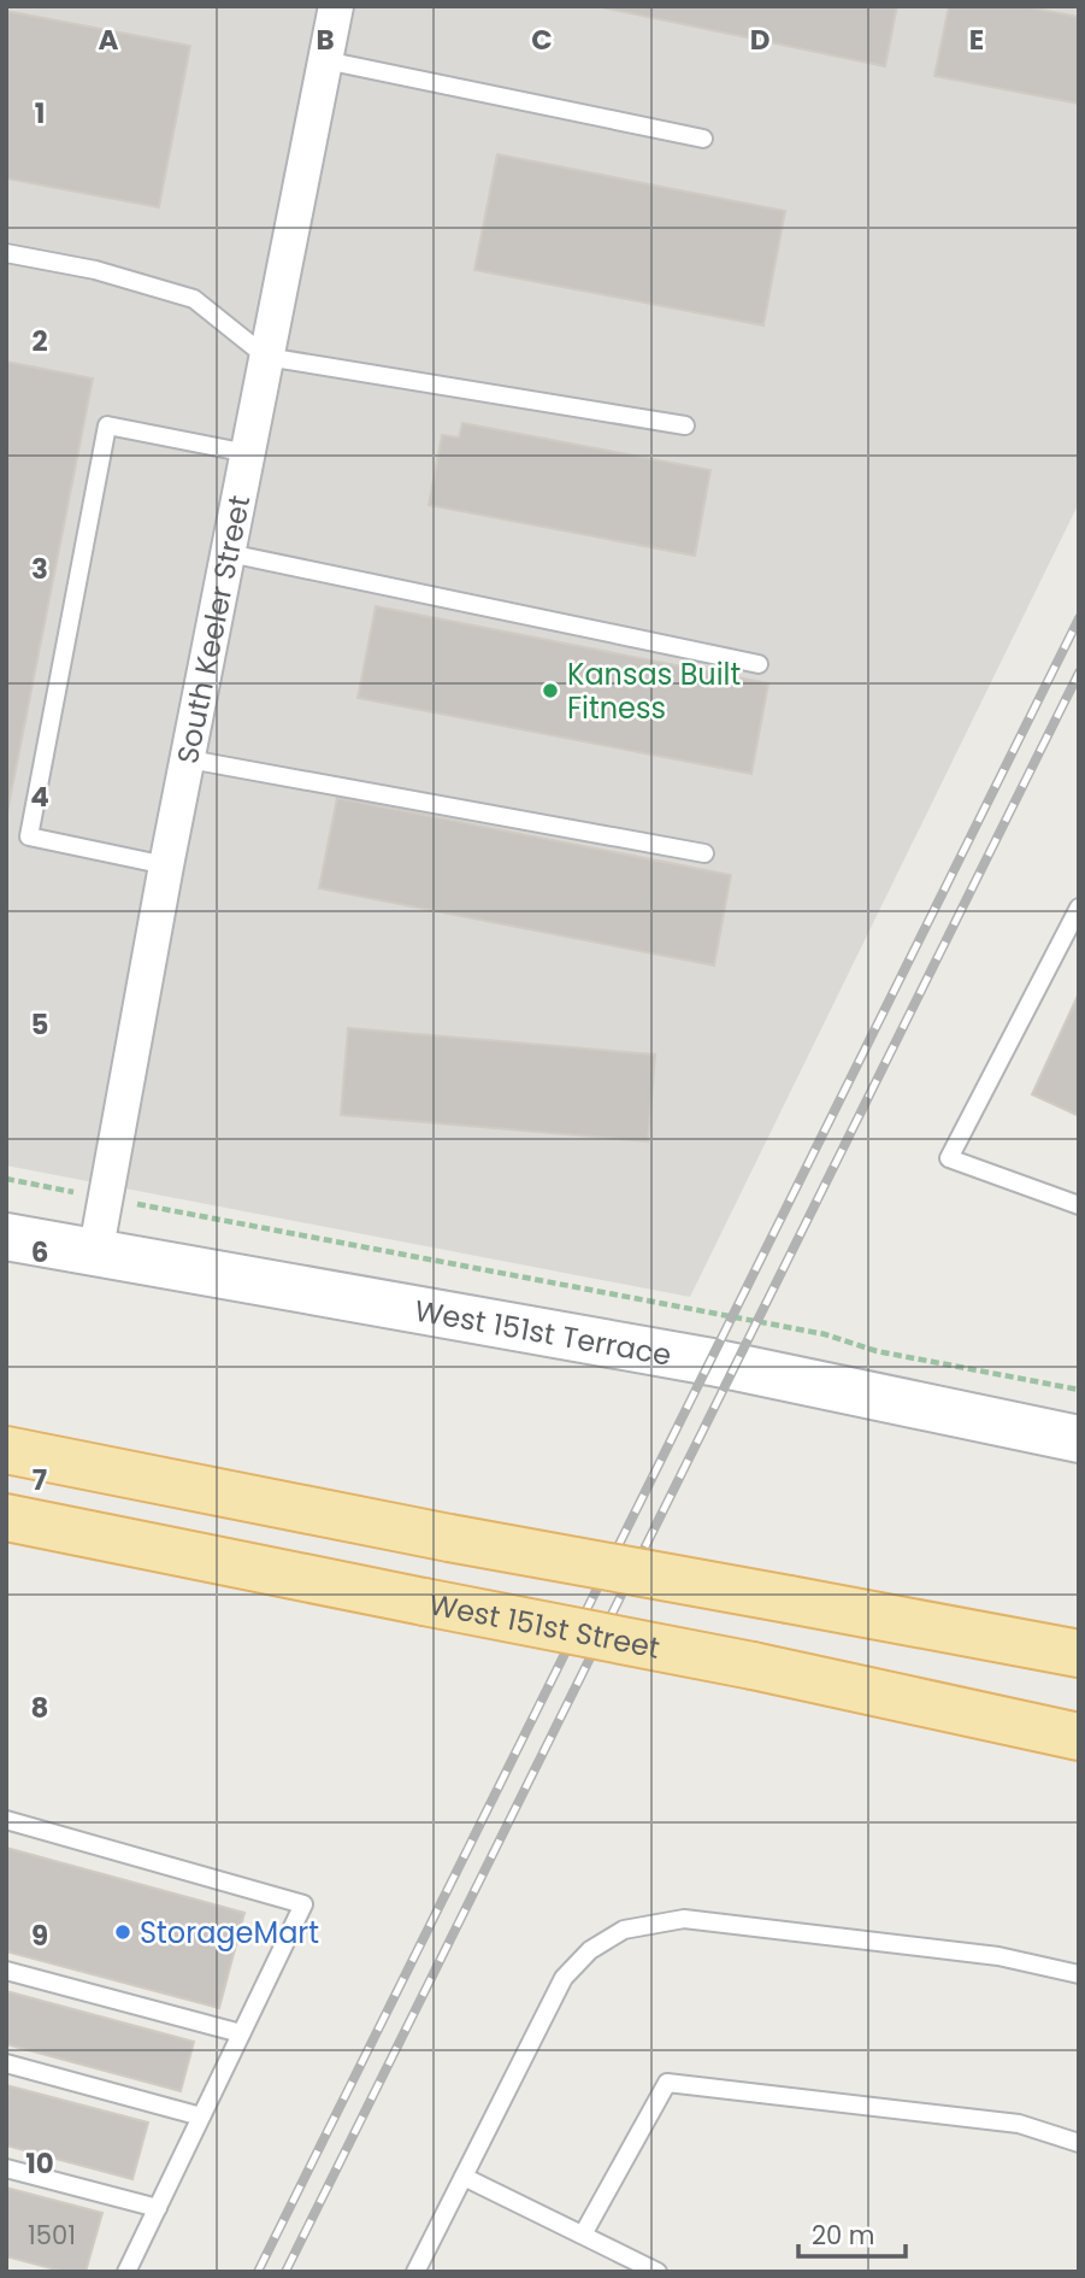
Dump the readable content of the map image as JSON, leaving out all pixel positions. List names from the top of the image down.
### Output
{
  "streets": {
    "main road": ["West 151st Street"],
    "street": ["South Keeler Street", "West 151st Terrace"]
  },
  "crossings": [
    ["South Keeler Street", "West 151st Terrace"]
  ],
  "places": ["Kansas Built Fitness", "StorageMart"],
  "house_numbers": ["1501"],
  "scale_bar": "20 m",
  "grid": {
    "columns": [
      "A",
      "B",
      "C",
      "D",
      "E"
    ],
    "rows": [
      "1",
      "2",
      "3",
      "4",
      "5",
      "6",
      "7",
      "8",
      "9",
      "10"
    ]
  }
}
